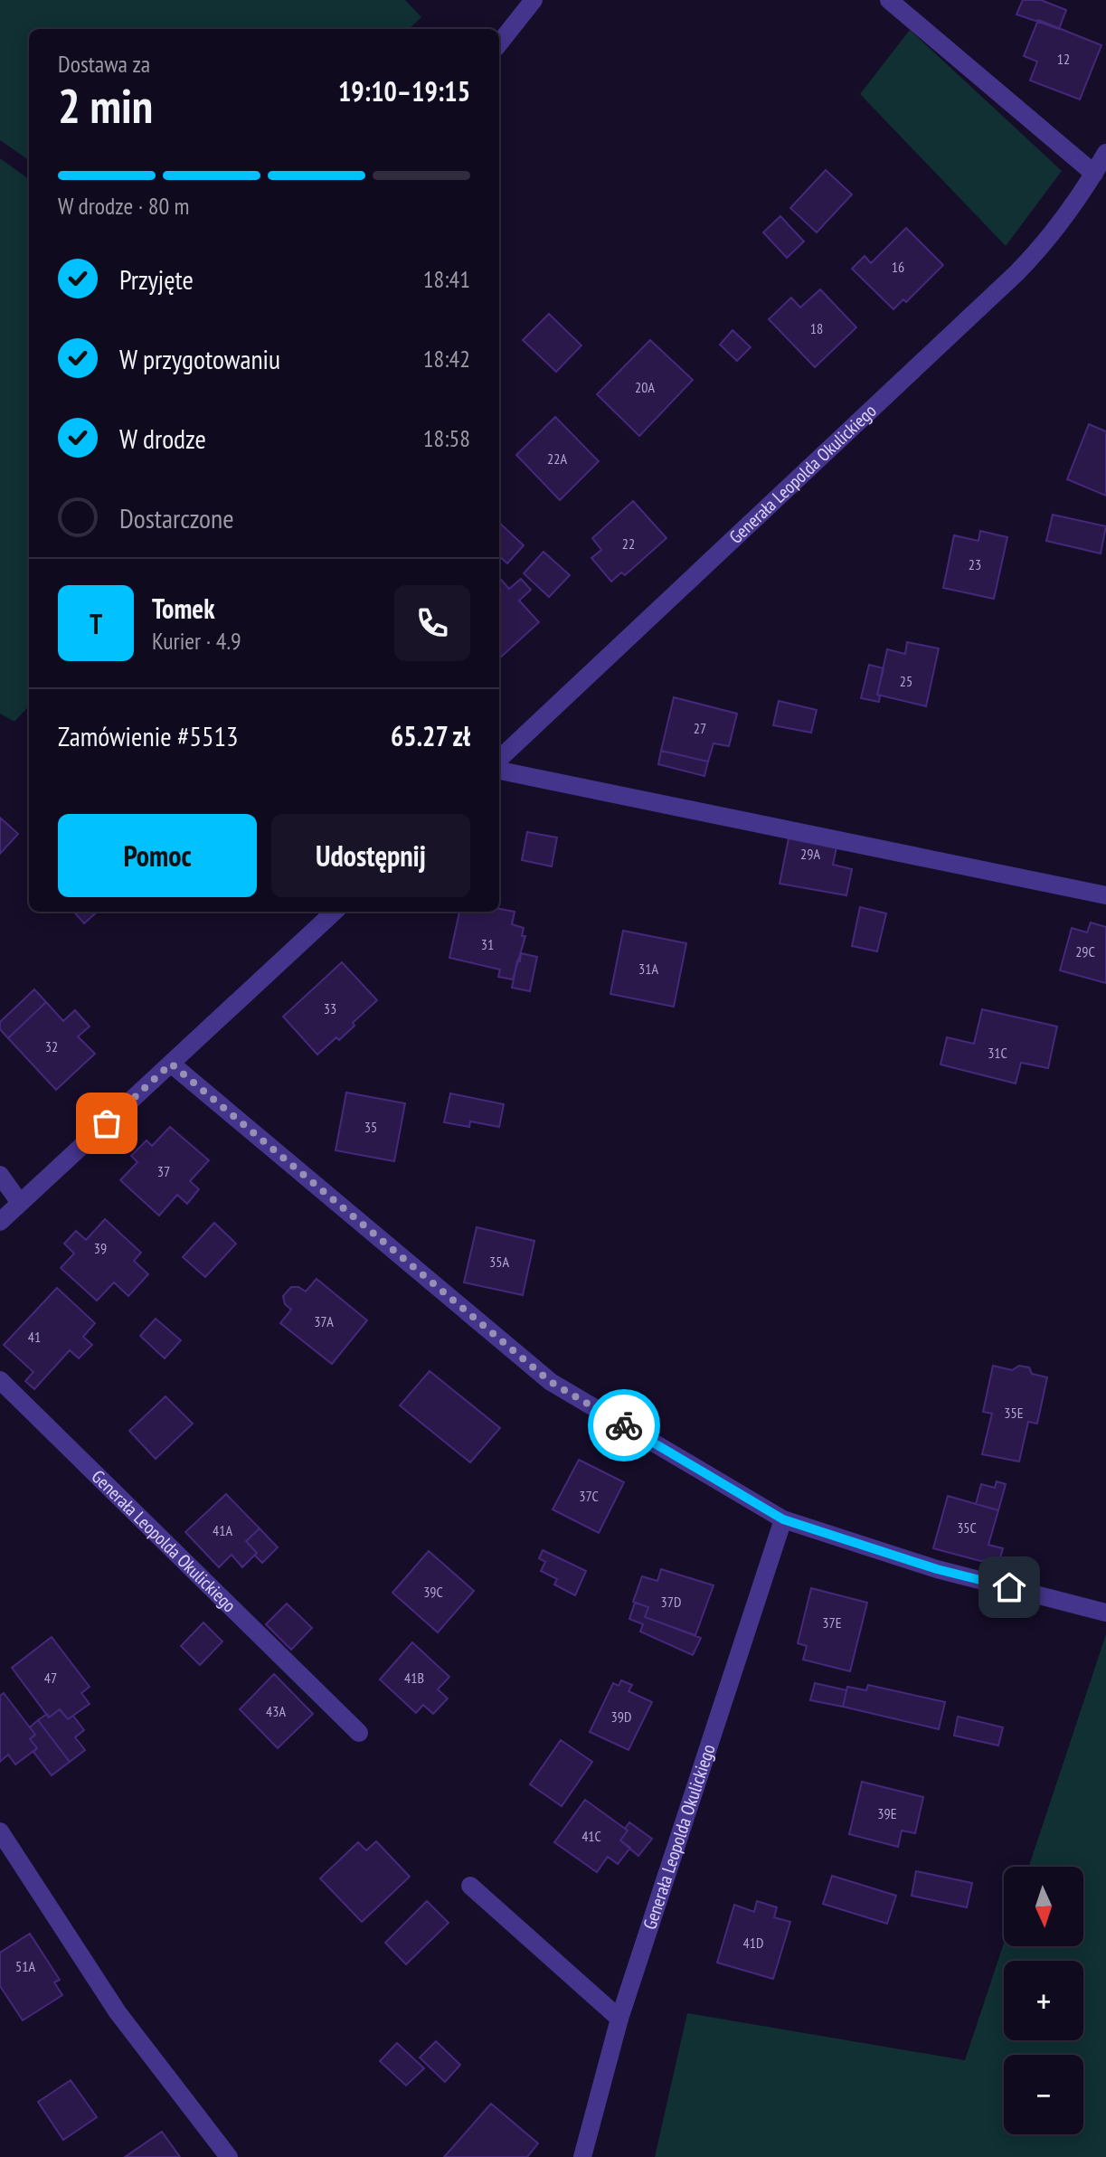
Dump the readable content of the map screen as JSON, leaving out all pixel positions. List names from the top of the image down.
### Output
{
  "streets": {
    "street": ["Generała Leopolda Okulickiego"]
  },
  "house_numbers": [
    "12",
    "16",
    "18",
    "20A",
    "22A",
    "22",
    "23",
    "25",
    "27",
    "29A",
    "31",
    "29C",
    "31A",
    "33",
    "32",
    "31C",
    "35",
    "37",
    "39",
    "35A",
    "37A",
    "41",
    "35E",
    "37C",
    "35C",
    "41A",
    "39C",
    "37D",
    "37E",
    "47",
    "41B",
    "43A",
    "39D",
    "39E",
    "41C",
    "41D",
    "51A"
  ],
  "north": "bottom",
  "page": {
    "heading": ["2 min", "Dostawa za", "19:10–19:15"],
    "panel": [
      "Tomek",
      "Kurier · 4.9",
      "Zamówienie #5513",
      "65.27 zł"
    ],
    "bar": "W drodze · 80 m",
    "list": [
      ["Przyjęte", "18:41"],
      ["W przygotowaniu", "18:42"],
      ["W drodze", "18:58"],
      "Dostarczone"
    ],
    "round": "T",
    "buttons": ["Pomoc", "Udostępnij"],
    "map_buttons": ["+", "−"]
  }
}
